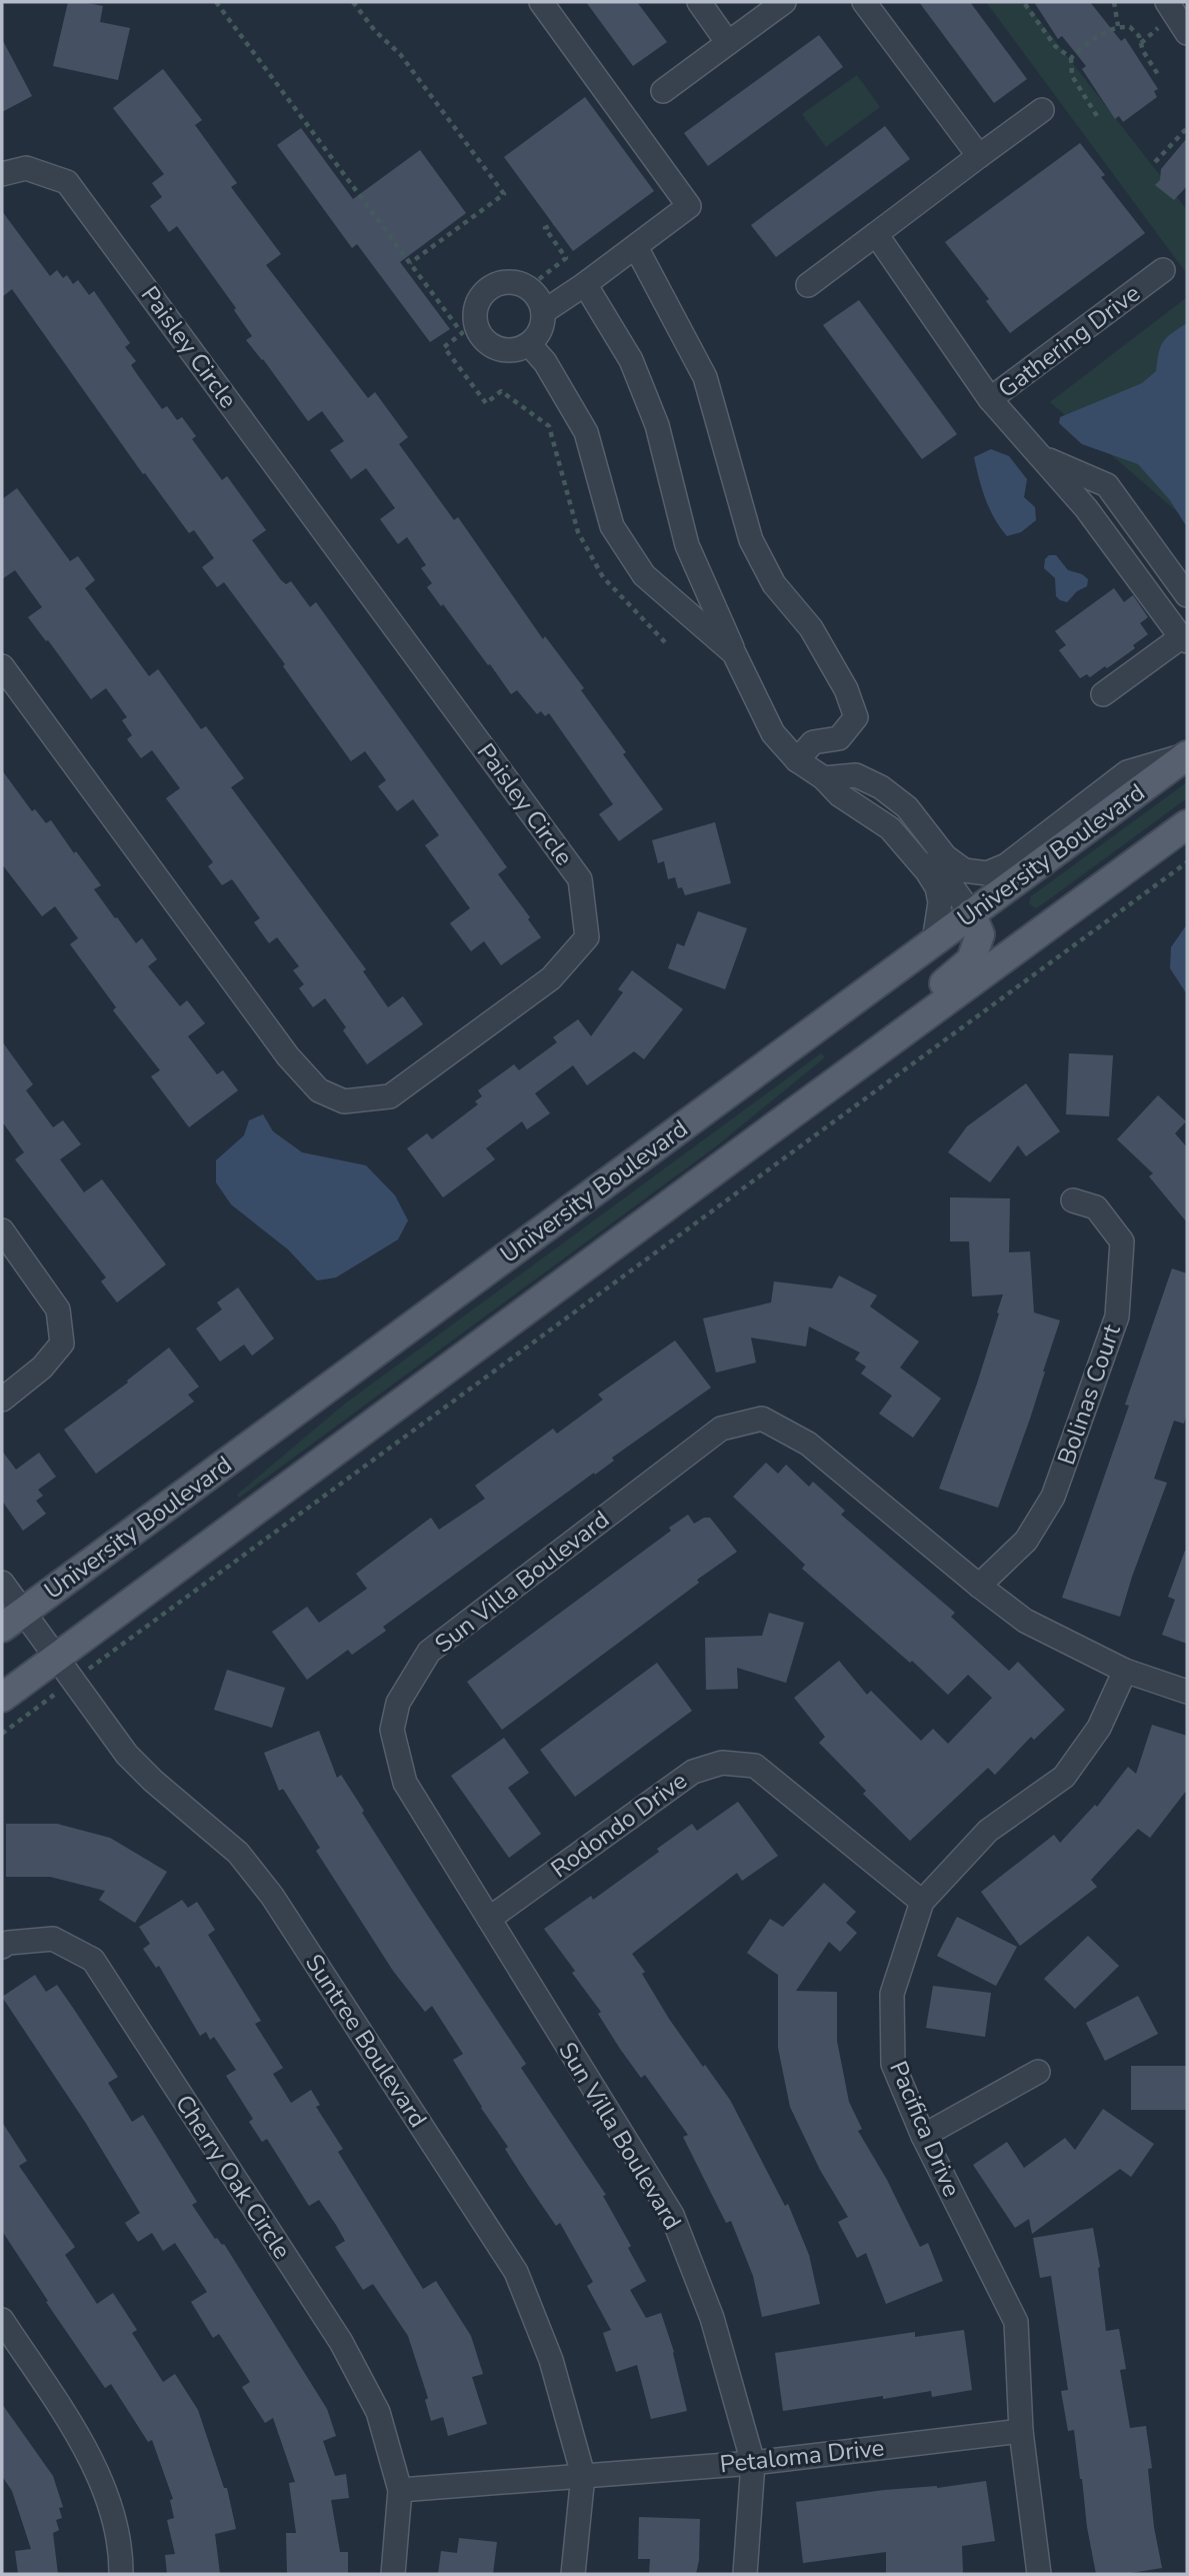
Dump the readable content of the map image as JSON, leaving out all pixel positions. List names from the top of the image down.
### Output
{
  "streets": {
    "main road": ["University Boulevard"],
    "street": [
      "Gathering Drive",
      "Paisley Circle",
      "Bolinas Court",
      "Sun Villa Boulevard",
      "Rodondo Drive",
      "Suntree Boulevard",
      "Pacifica Drive",
      "Cherry Oak Circle",
      "Petaloma Drive"
    ]
  },
  "crossings": [
    ["University Boulevard", "Suntree Boulevard"],
    ["Bolinas Court", "Sun Villa Boulevard"],
    ["Sun Villa Boulevard", "Rodondo Drive"],
    ["Sun Villa Boulevard", "Pacifica Drive"],
    ["Sun Villa Boulevard", "Petaloma Drive"],
    ["Rodondo Drive", "Pacifica Drive"],
    ["Suntree Boulevard", "Petaloma Drive"],
    ["Pacifica Drive", "Petaloma Drive"]
  ]
}
